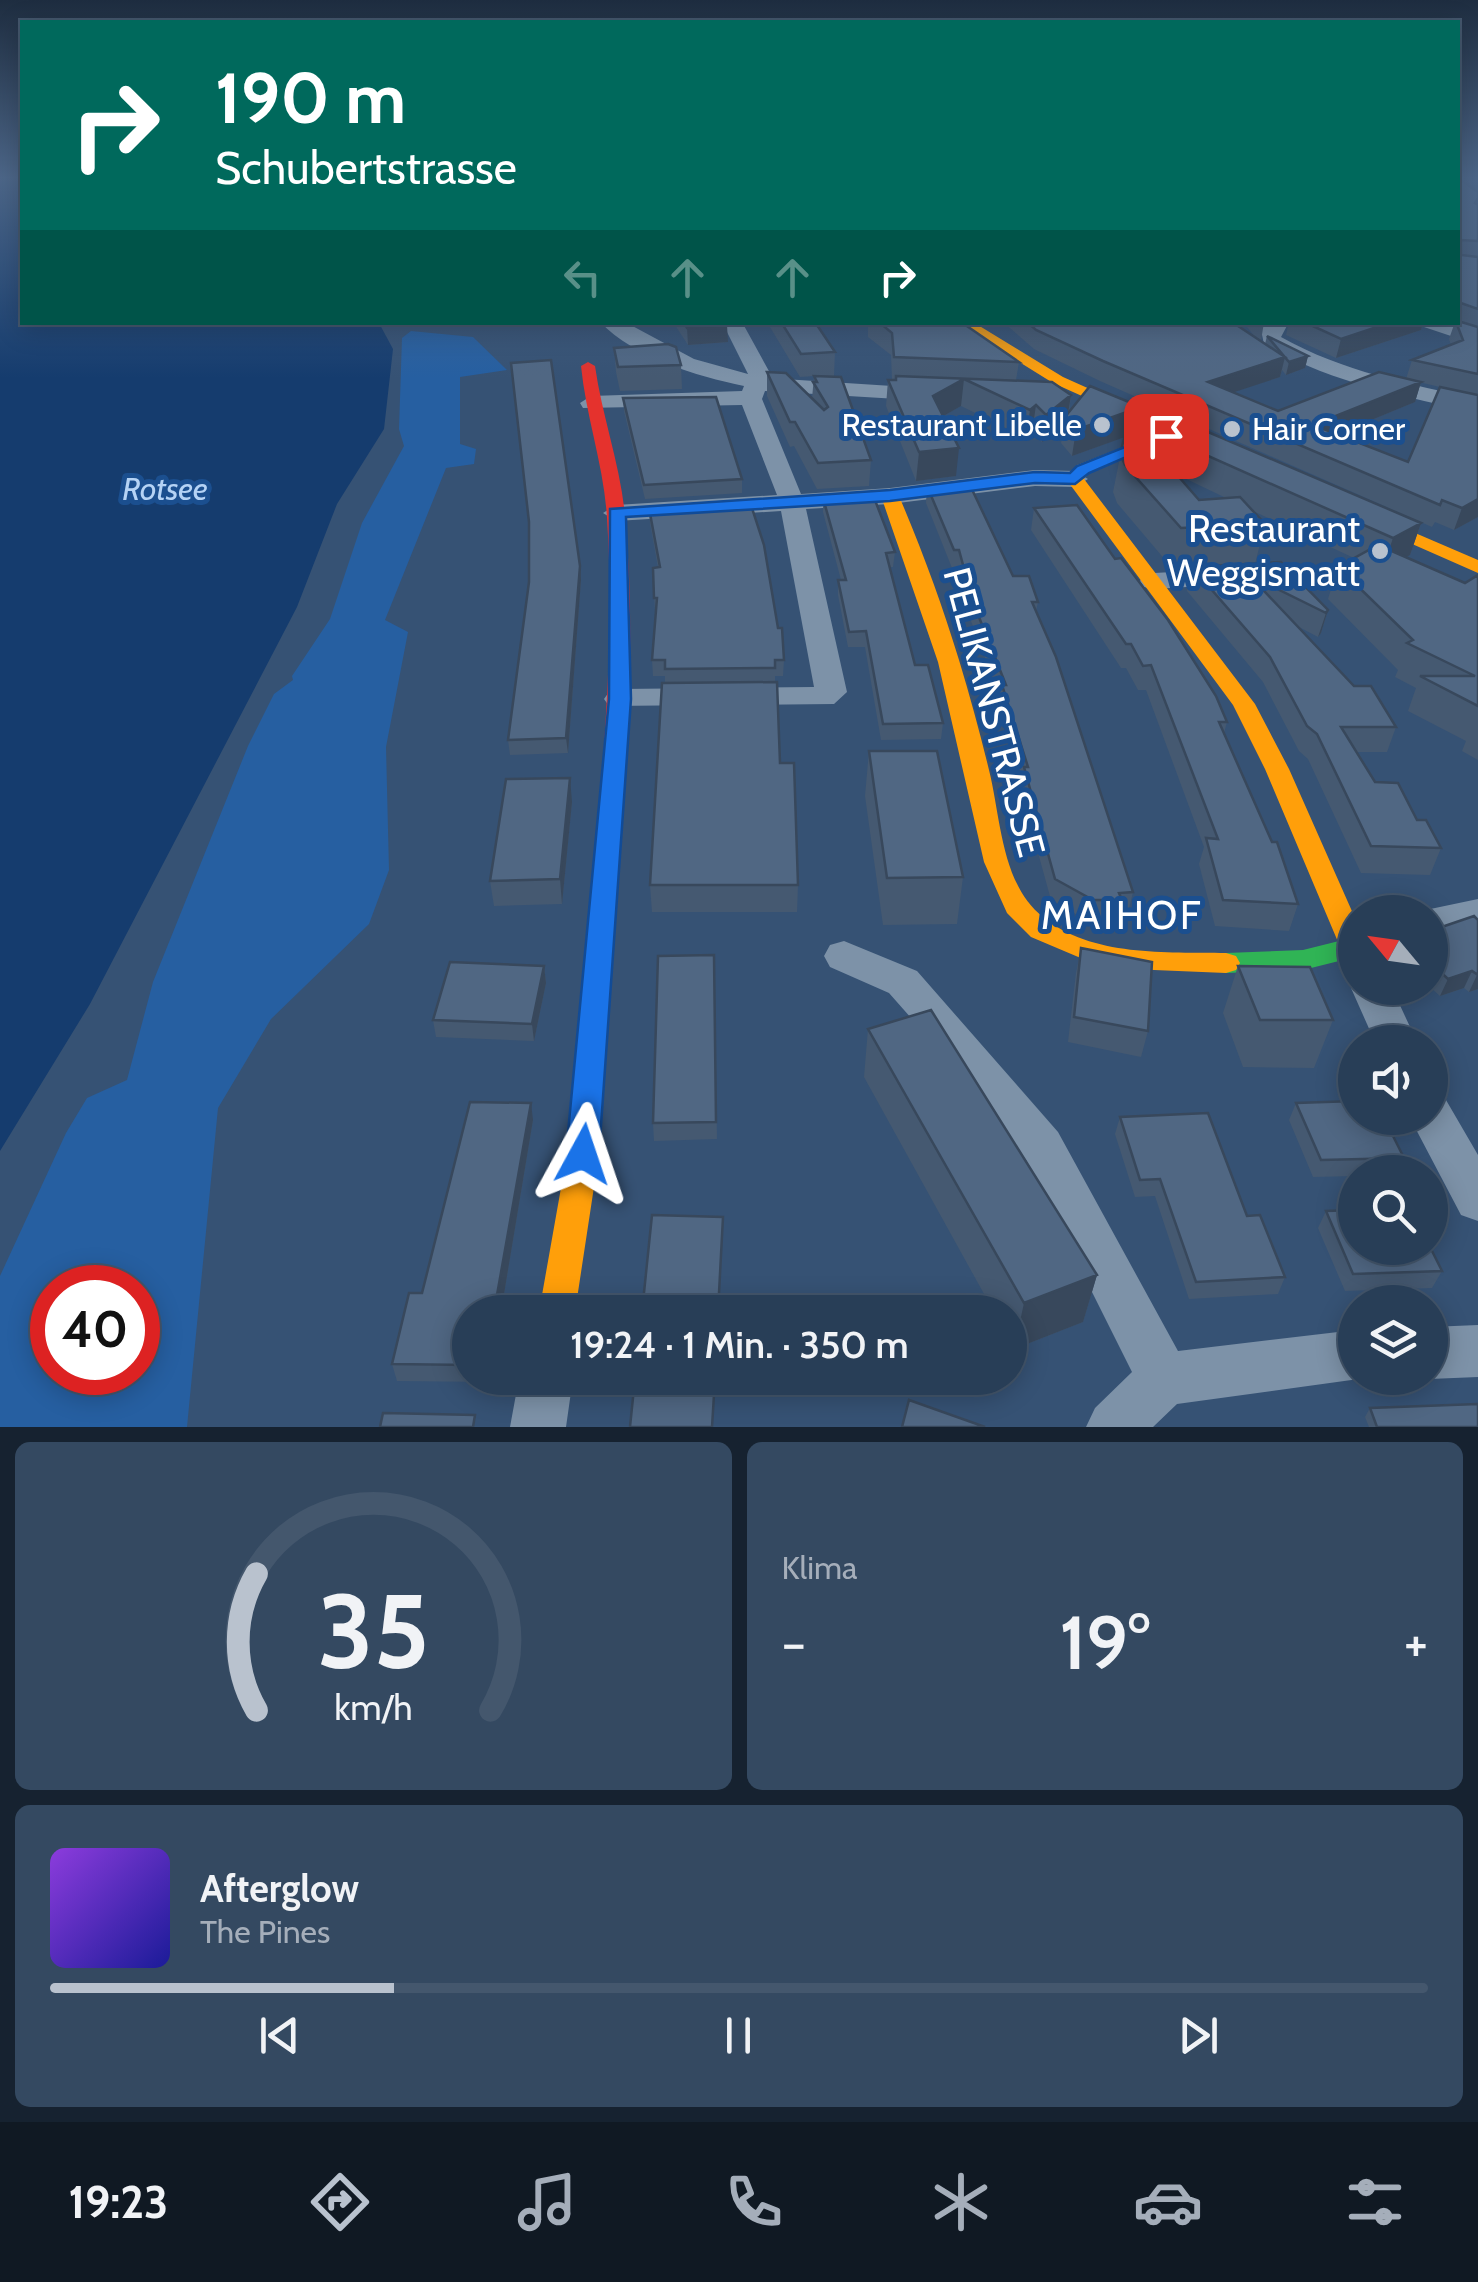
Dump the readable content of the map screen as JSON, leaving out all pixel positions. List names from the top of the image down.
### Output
{
  "streets": {
    "street": ["PELIKANSTRASSE"]
  },
  "districts": ["MAIHOF"],
  "water": ["Rotsee"],
  "places": ["Restaurant Libelle", "Hair Corner", "Restaurant Weggismatt"],
  "north": "top left",
  "page": {
    "turn": ["190 m", "Schubertstrasse"],
    "limit": "40",
    "trip": "19:24 · 1 Min. · 350 m",
    "tile": "Klima",
    "heat": ["−", "19°", "+"],
    "song": ["Afterglow", "The Pines"],
    "tabs": "19:23",
    "gauge": ["35", "km/h"]
  }
}
